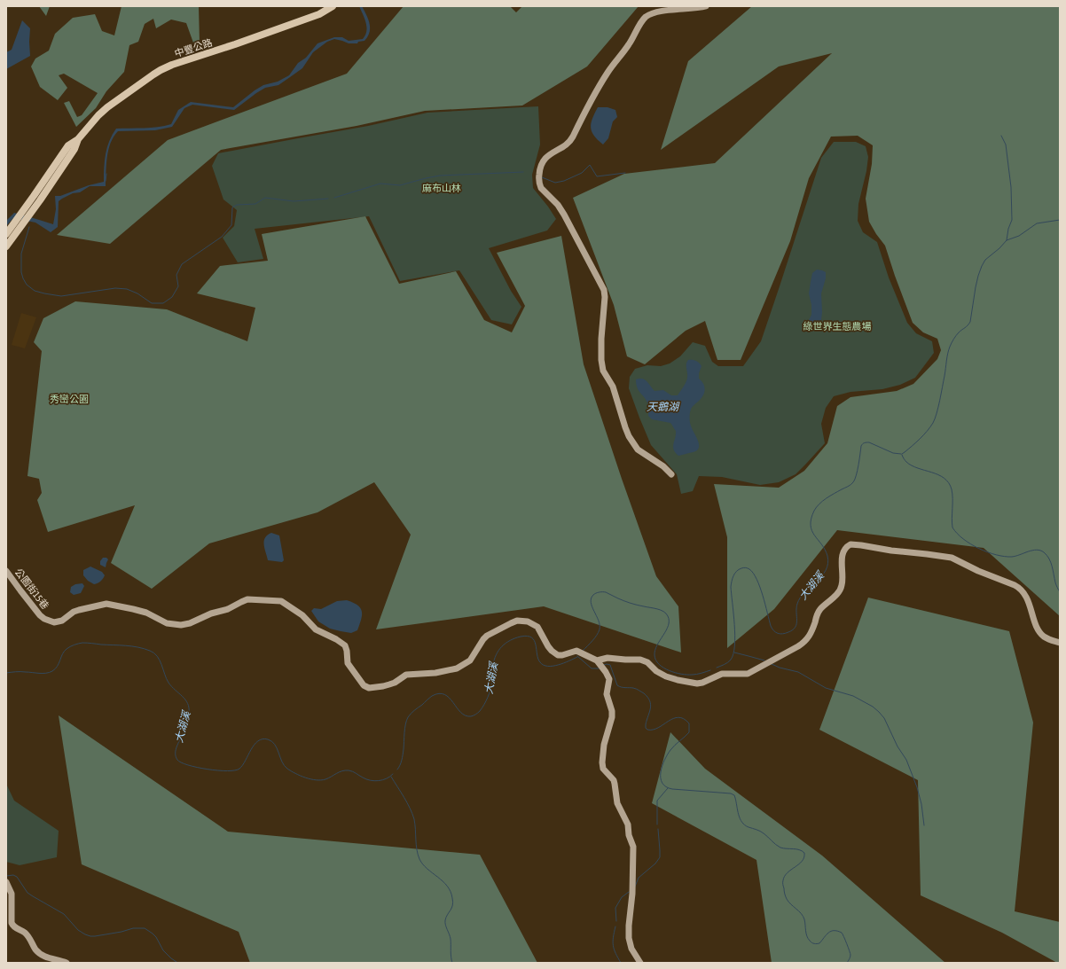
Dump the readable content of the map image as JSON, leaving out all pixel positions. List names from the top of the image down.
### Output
{
  "streets": {
    "main road": ["中豐公路"],
    "street": ["公園街15巷"]
  },
  "water": ["天鵝湖", "大湖溪"],
  "parks": ["麻布山林", "綠世界生態農場", "秀巒公園"]
}
